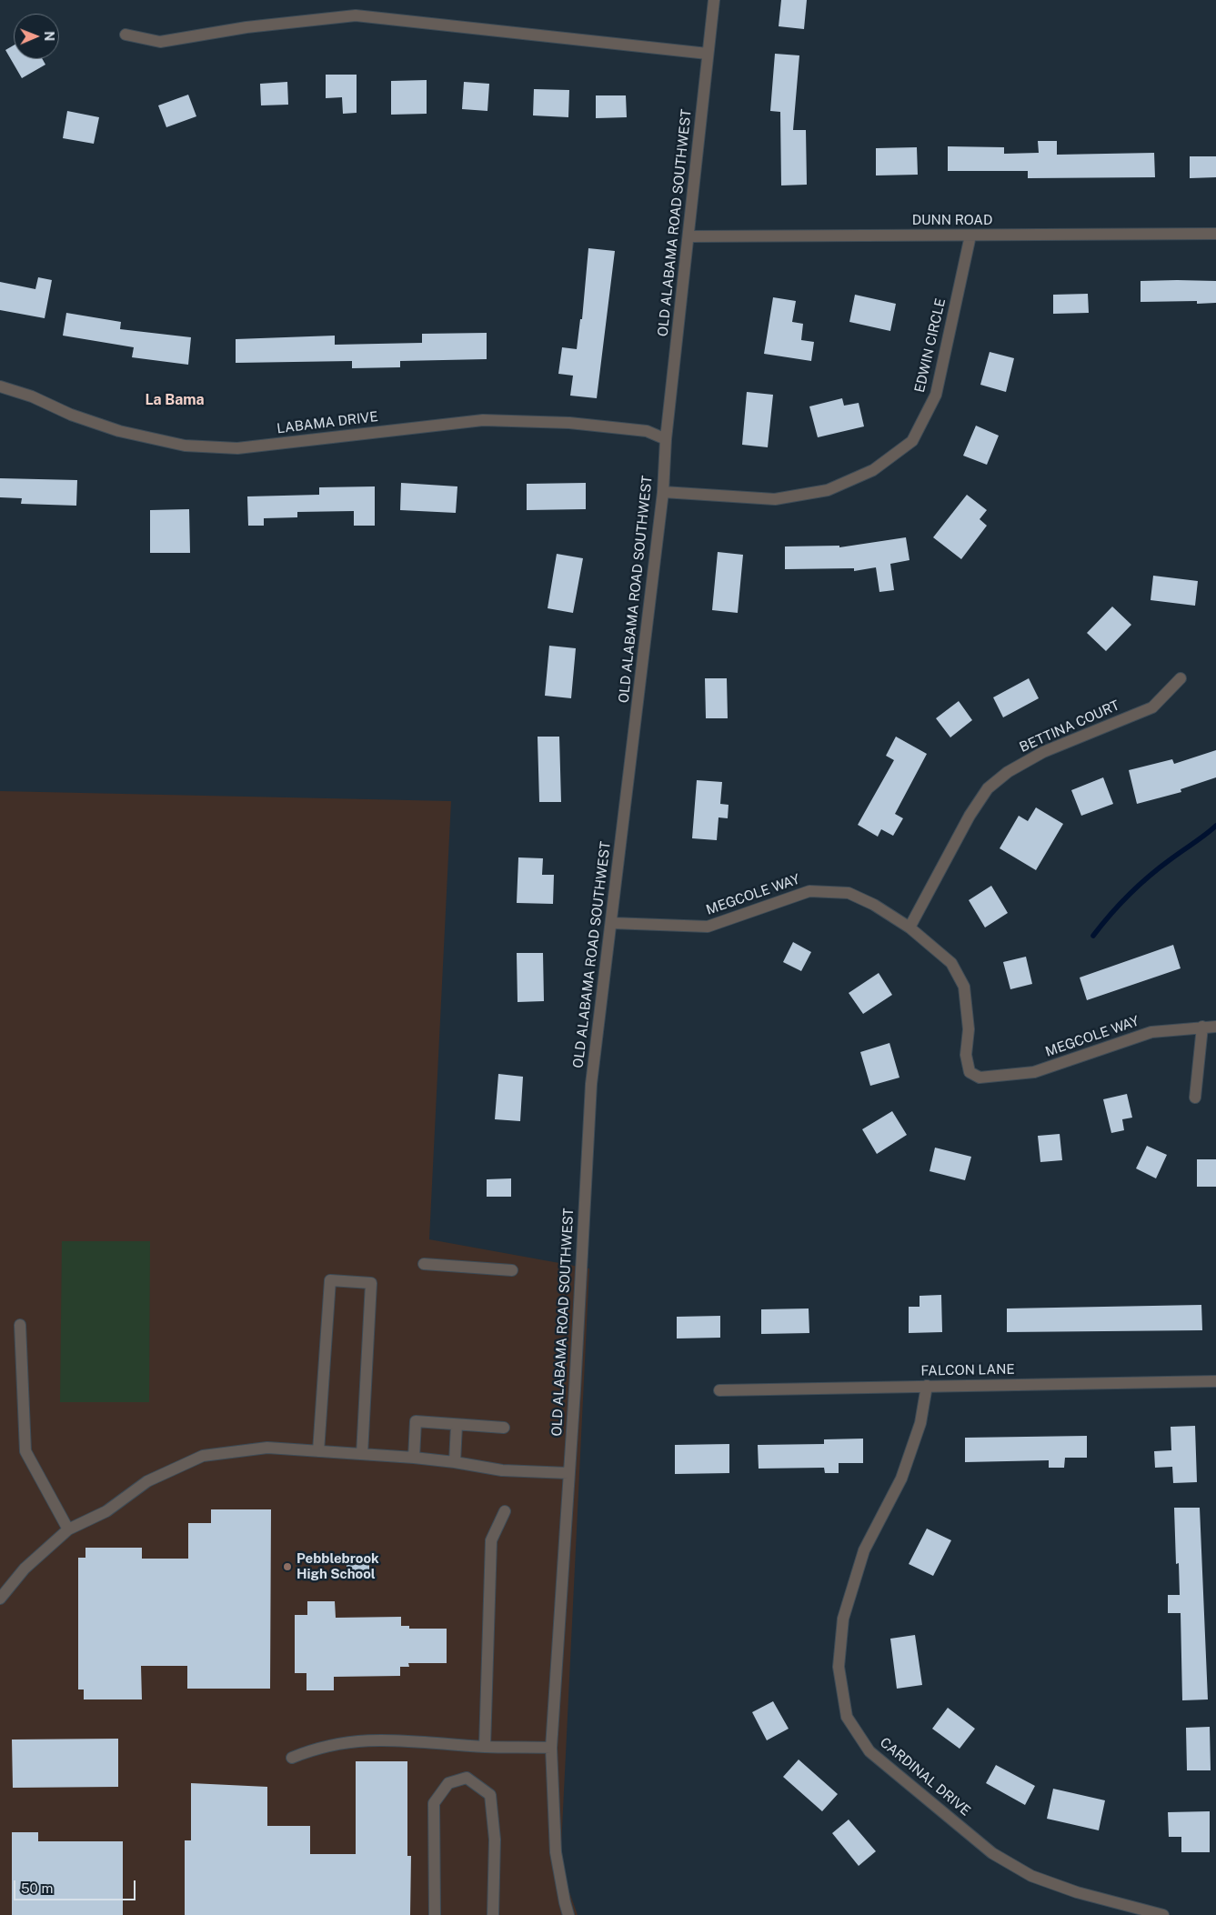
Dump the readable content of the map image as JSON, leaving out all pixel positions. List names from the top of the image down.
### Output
{
  "streets": {
    "street": [
      "DUNN ROAD",
      "OLD ALABAMA ROAD SOUTHWEST",
      "EDWIN CIRCLE",
      "LABAMA DRIVE",
      "BETTINA COURT",
      "MEGCOLE WAY",
      "FALCON LANE",
      "CARDINAL DRIVE"
    ]
  },
  "crossings": [
    ["DUNN ROAD", "OLD ALABAMA ROAD SOUTHWEST"],
    ["DUNN ROAD", "EDWIN CIRCLE"],
    ["OLD ALABAMA ROAD SOUTHWEST", "EDWIN CIRCLE"],
    ["OLD ALABAMA ROAD SOUTHWEST", "LABAMA DRIVE"],
    ["OLD ALABAMA ROAD SOUTHWEST", "MEGCOLE WAY"],
    ["BETTINA COURT", "MEGCOLE WAY"],
    ["FALCON LANE", "CARDINAL DRIVE"]
  ],
  "districts": ["La Bama"],
  "places": ["Pebblebrook High School"],
  "scale_bar": "50 m",
  "north": "right"
}
